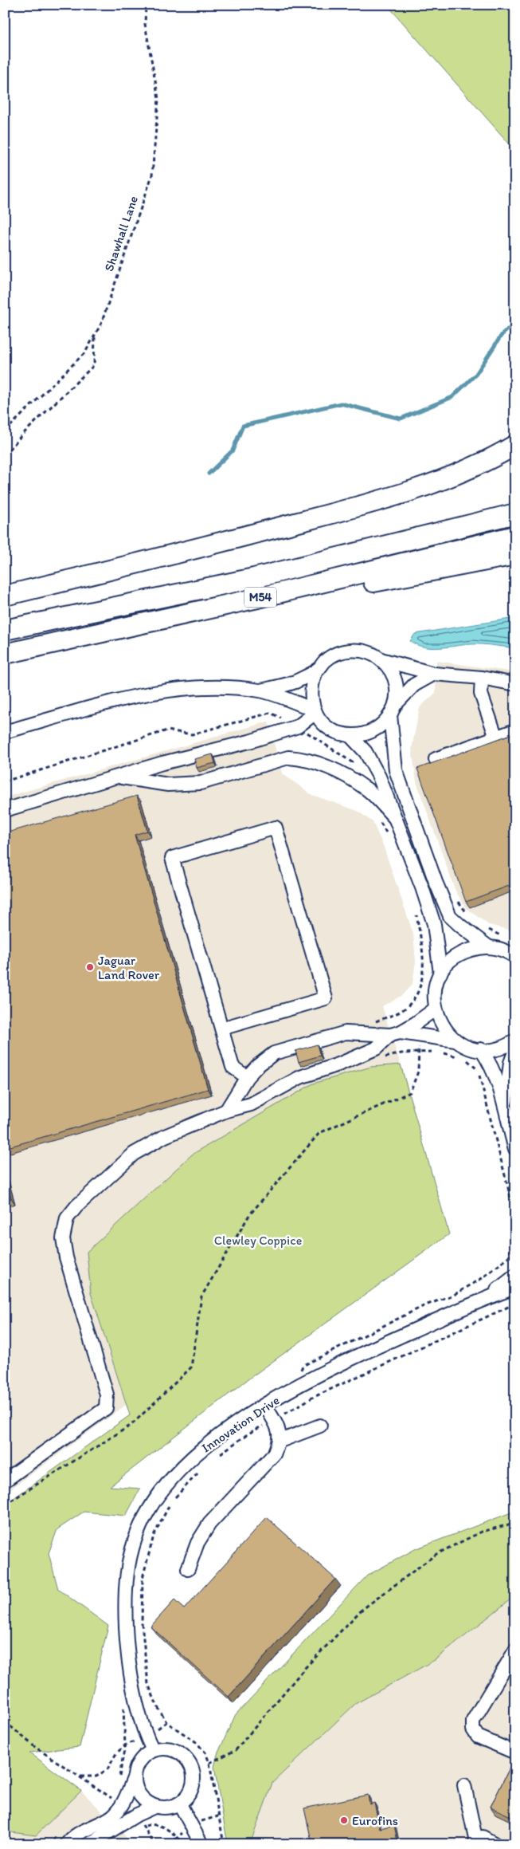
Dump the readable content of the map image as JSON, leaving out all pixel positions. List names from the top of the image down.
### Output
{
  "streets": {
    "highway": ["M54"],
    "street": ["Innovation Drive"],
    "path": ["Shawhall Lane"]
  },
  "parks": ["Clewley Coppice"],
  "places": ["Jaguar Land Rover", "Eurofins"]
}
